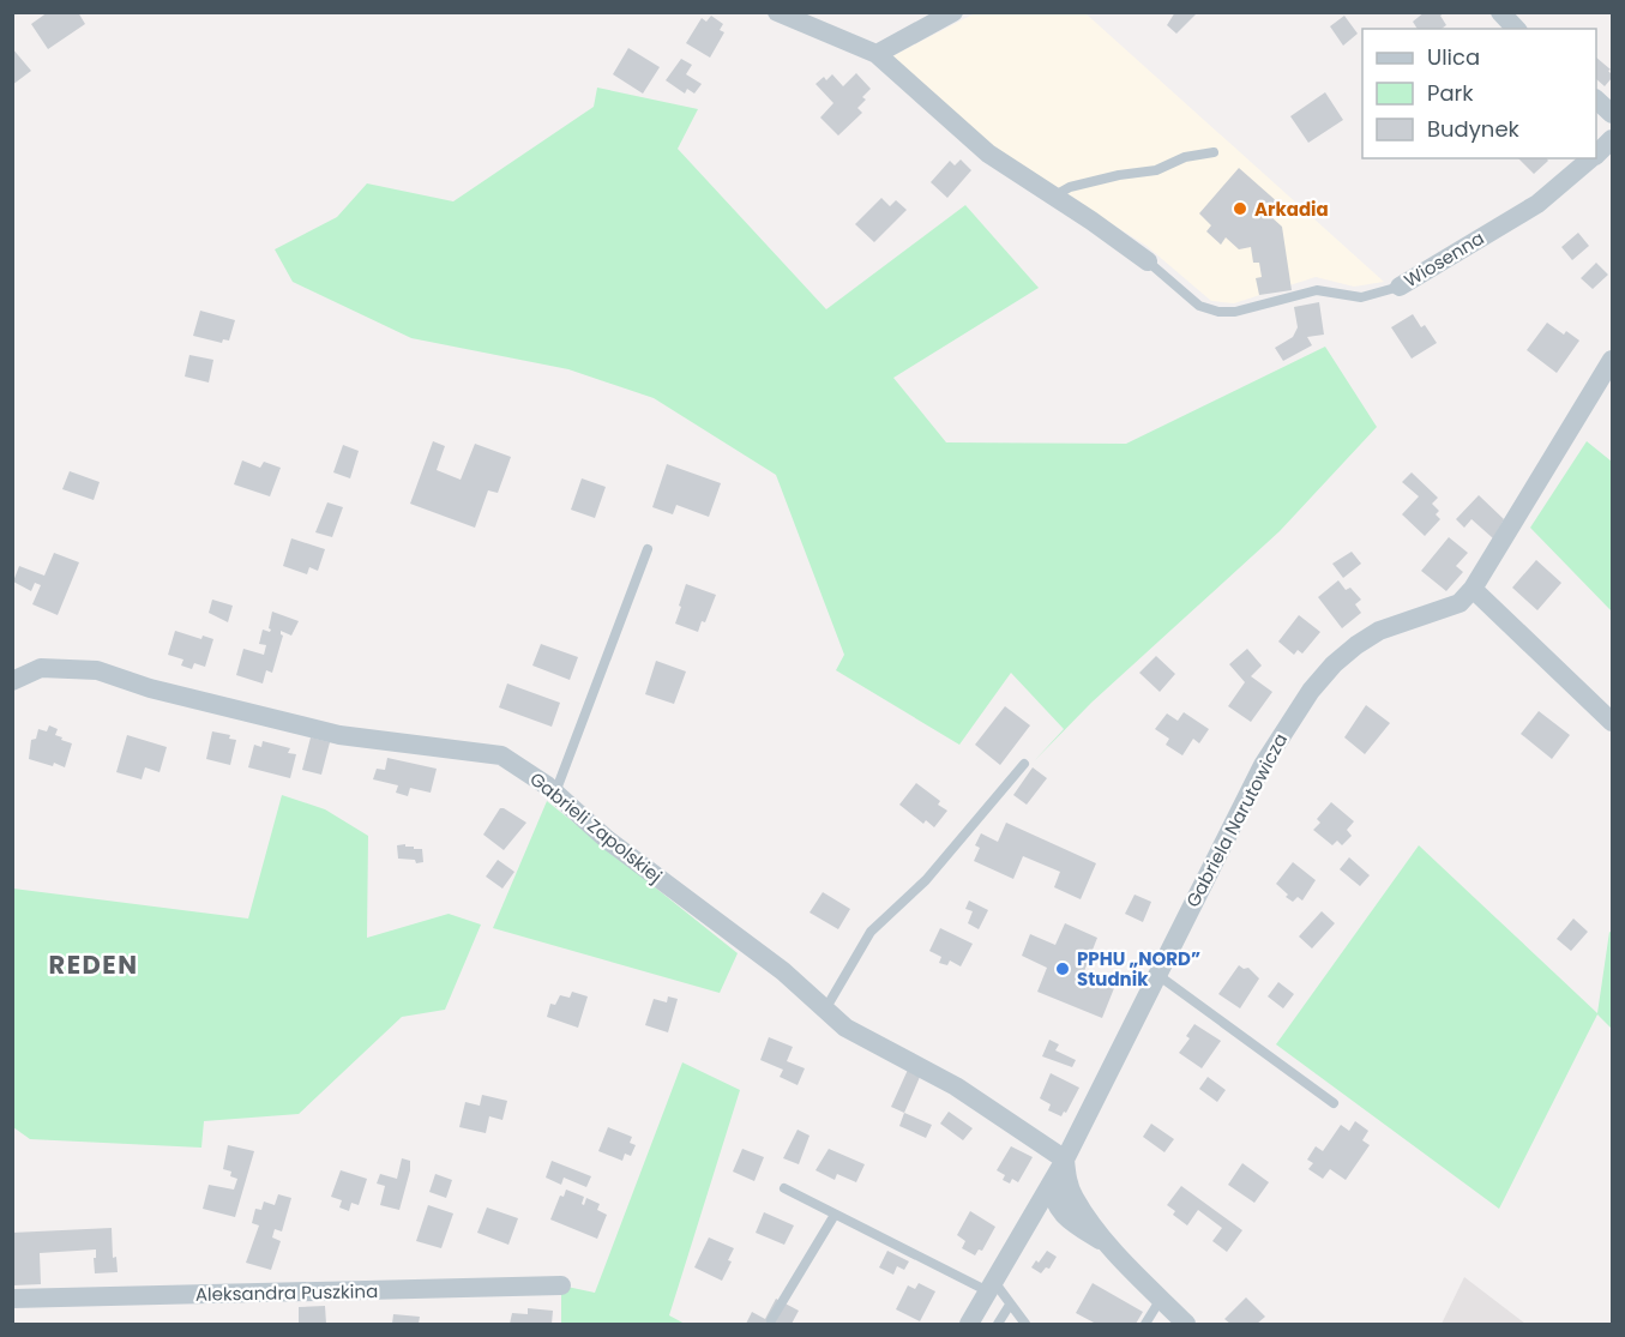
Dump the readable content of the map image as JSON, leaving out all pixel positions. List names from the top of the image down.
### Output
{
  "streets": {
    "street": [
      "Wiosenna",
      "Gabriela Narutowicza",
      "Gabrieli Zapolskiej",
      "Aleksandra Puszkina"
    ]
  },
  "crossings": [
    ["Gabriela Narutowicza", "Gabrieli Zapolskiej"]
  ],
  "districts": ["REDEN"],
  "places": ["Arkadia", "PPHU „NORD” Studnik"],
  "legend": ["Ulica", "Park", "Budynek"]
}
